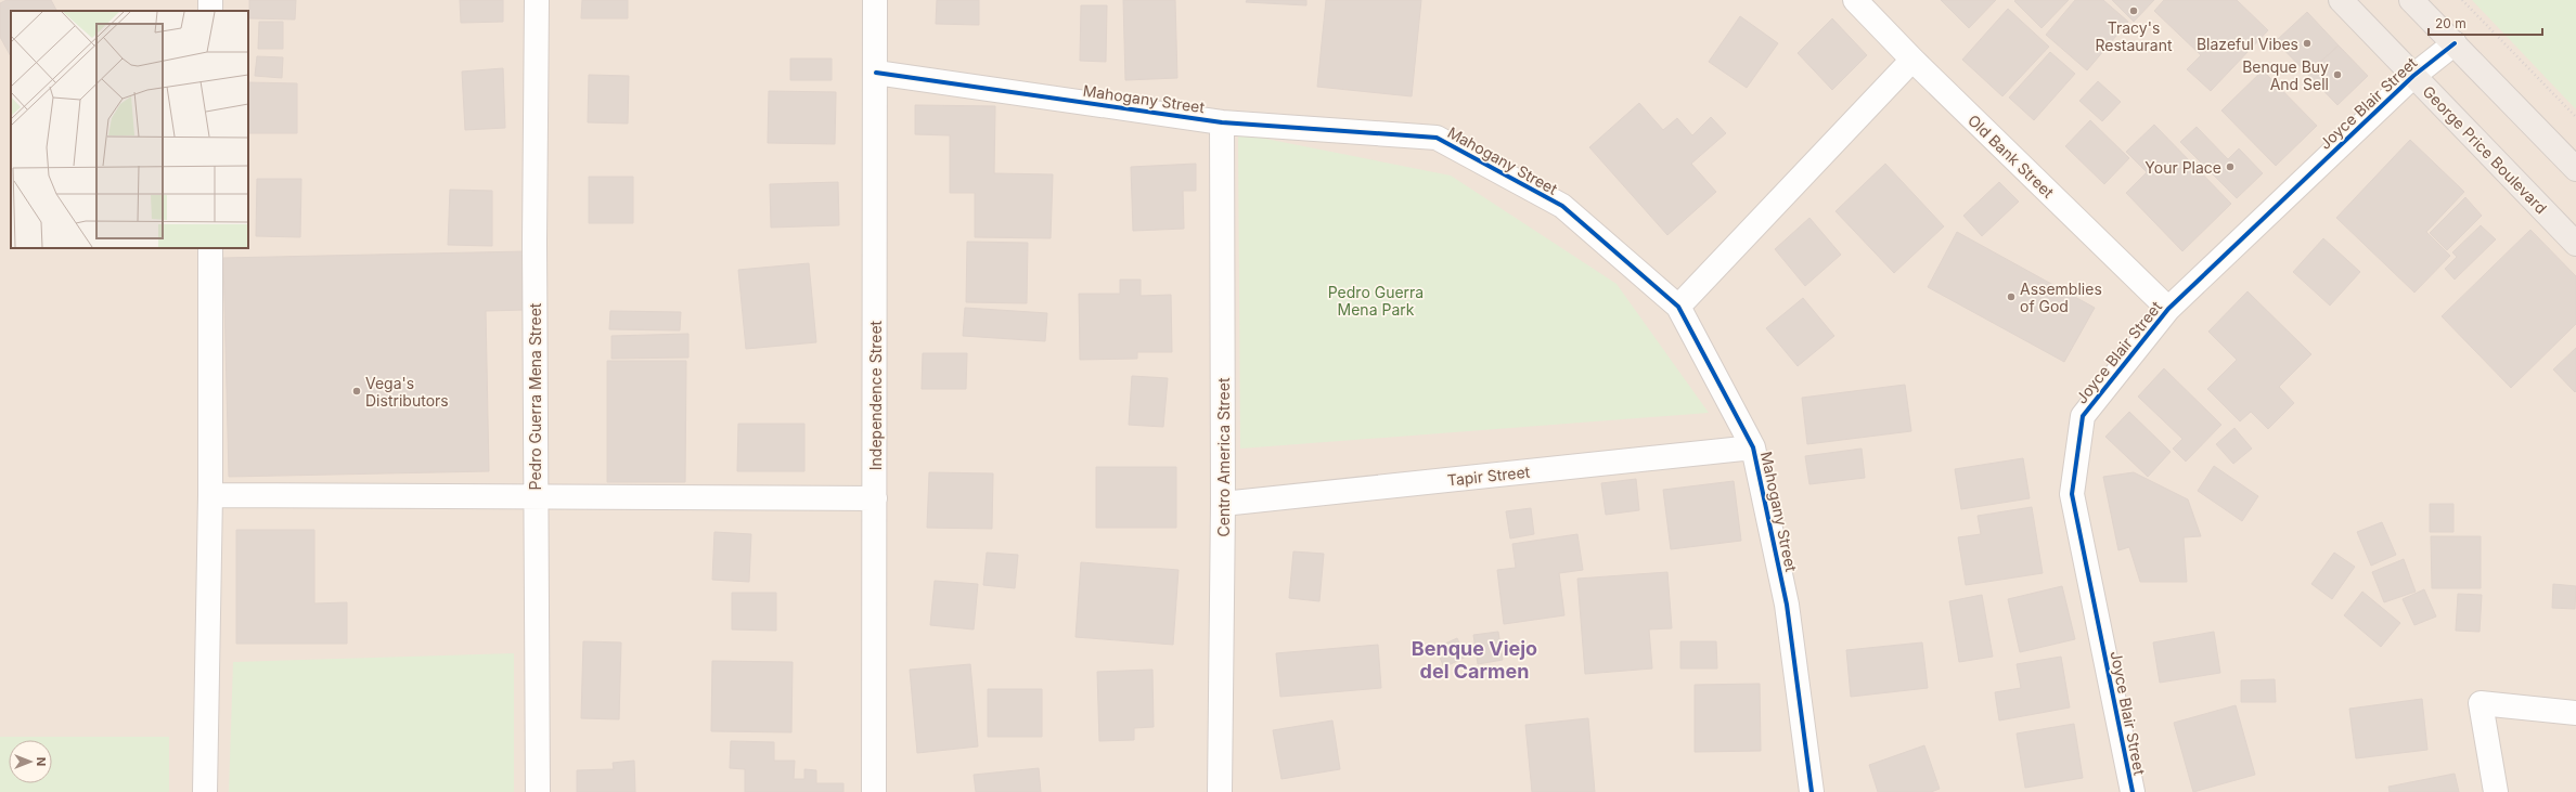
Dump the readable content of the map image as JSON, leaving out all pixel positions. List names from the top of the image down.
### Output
{
  "streets": {
    "highway": ["George Price Boulevard"],
    "street": [
      "Mahogany Street",
      "Joyce Blair Street",
      "Old Bank Street",
      "Independence Street",
      "Pedro Guerra Mena Street",
      "Centro America Street",
      "Tapir Street"
    ]
  },
  "crossings": [
    ["Mahogany Street", "Independence Street"],
    ["Mahogany Street", "Centro America Street"],
    ["Mahogany Street", "Tapir Street"],
    ["Joyce Blair Street", "George Price Boulevard"],
    ["Joyce Blair Street", "Old Bank Street"],
    ["Centro America Street", "Tapir Street"]
  ],
  "districts": ["Benque Viejo del Carmen"],
  "parks": ["Pedro Guerra Mena Park"],
  "places": [
    "Tracy's Restaurant",
    "Blazeful Vibes",
    "Benque Buy And Sell",
    "Your Place",
    "Assemblies of God",
    "Vega's Distributors"
  ],
  "scale_bar": "20 m",
  "north": "right"
}
